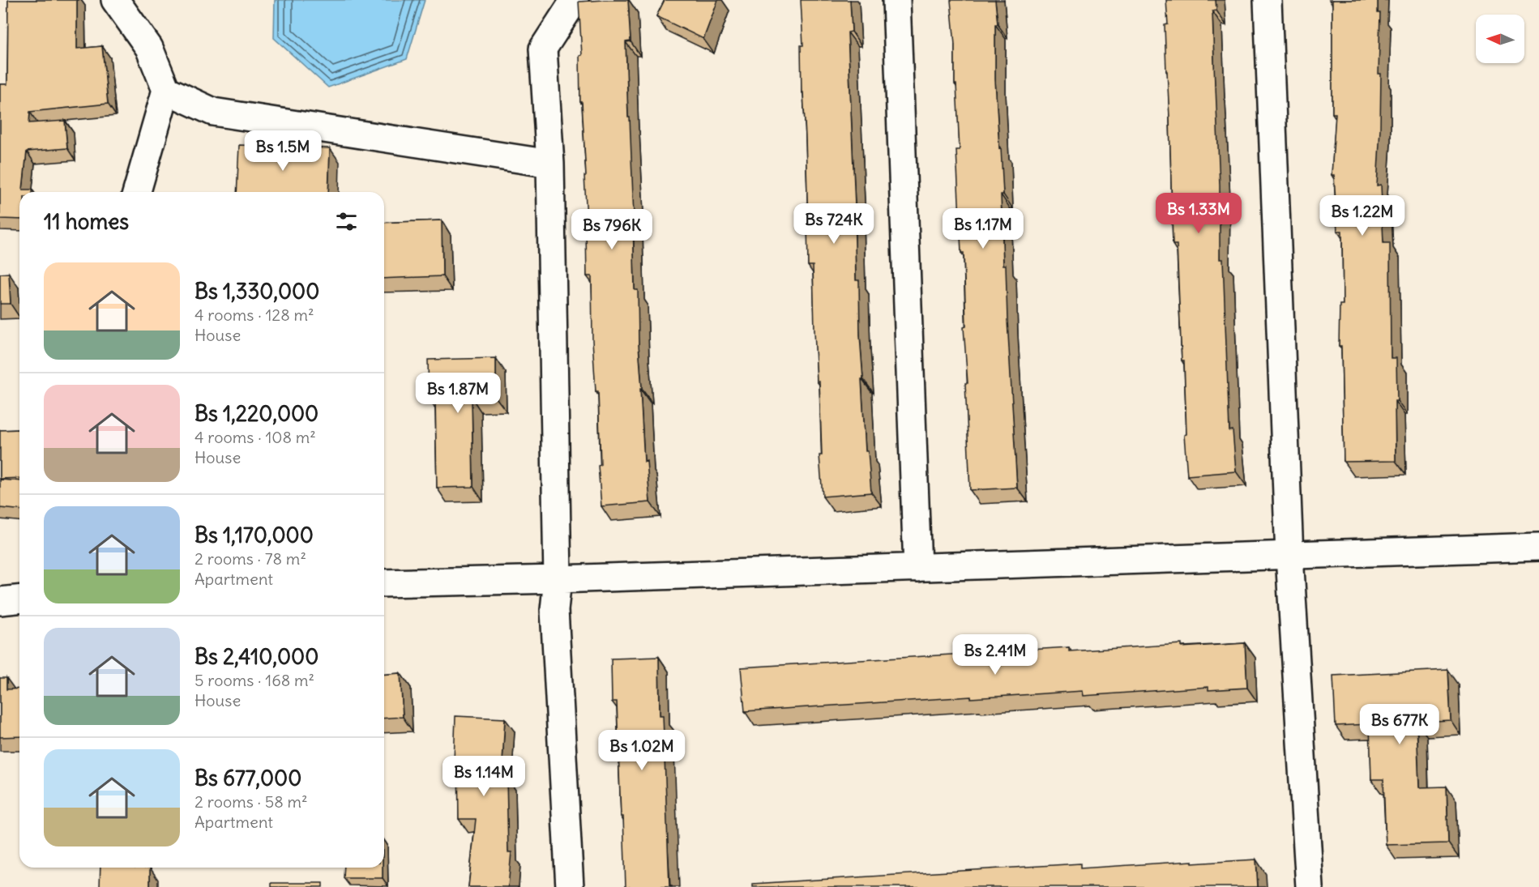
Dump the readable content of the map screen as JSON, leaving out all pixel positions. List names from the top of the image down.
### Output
{
  "north": "left",
  "page": {
    "price": [
      "Bs 1.5M",
      "Bs 1.33M",
      "Bs 1.22M",
      "Bs 724K",
      "Bs 1.17M",
      "Bs 796K",
      "Bs 1.87M",
      "Bs 2.41M",
      "Bs 677K",
      "Bs 1.02M",
      "Bs 1.14M"
    ],
    "heading": "11 homes",
    "list": [
      {
        "name": "Bs 1,330,000",
        "note": "4 rooms · 128 m² · House"
      },
      {
        "name": "Bs 1,220,000",
        "note": "4 rooms · 108 m² · House"
      },
      {
        "name": "Bs 1,170,000",
        "note": "2 rooms · 78 m² · Apartment"
      },
      {
        "name": "Bs 2,410,000",
        "note": "5 rooms · 168 m² · House"
      },
      {
        "name": "Bs 677,000",
        "note": "2 rooms · 58 m² · Apartment"
      }
    ]
  }
}
